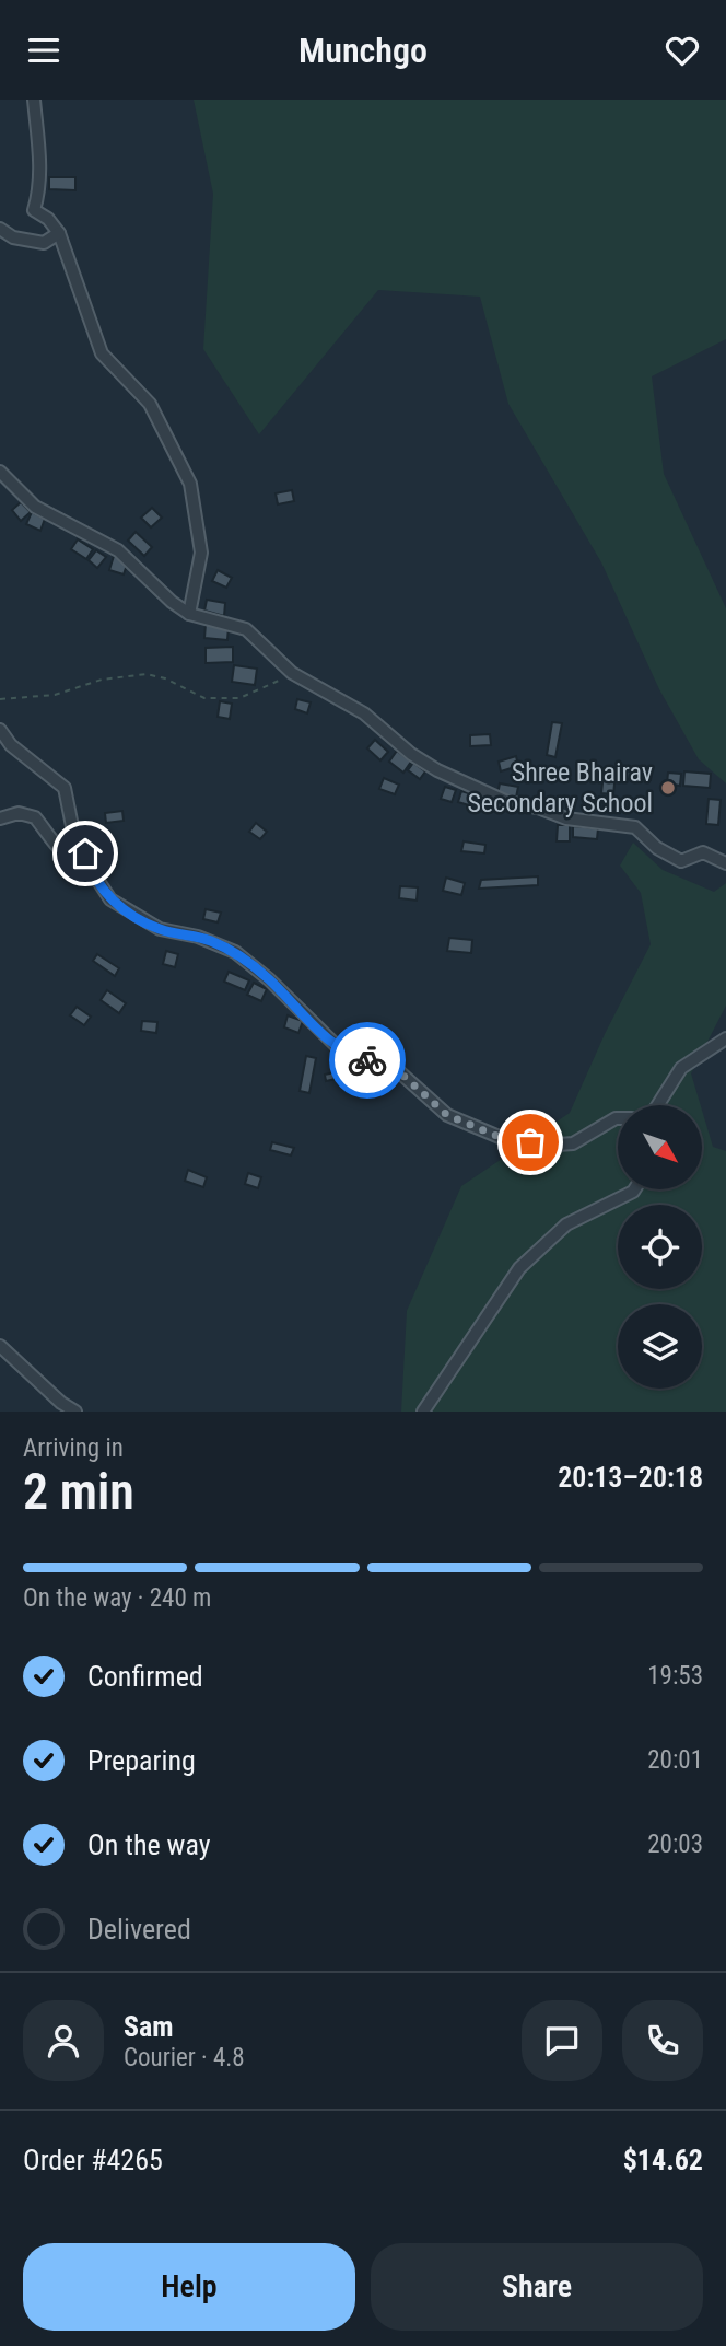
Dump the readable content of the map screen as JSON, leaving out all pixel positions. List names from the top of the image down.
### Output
{
  "places": ["Shree Bhairav Secondary School"],
  "north": "bottom right",
  "page": {
    "header": "Munchgo",
    "heading": ["2 min", "Arriving in", "20:13–20:18"],
    "panel": [
      "Sam",
      "Courier · 4.8",
      "Order #4265",
      "$14.62"
    ],
    "bar": "On the way · 240 m",
    "list": [
      ["Confirmed", "19:53"],
      ["Preparing", "20:01"],
      ["On the way", "20:03"],
      "Delivered"
    ],
    "buttons": ["Help", "Share"]
  }
}
